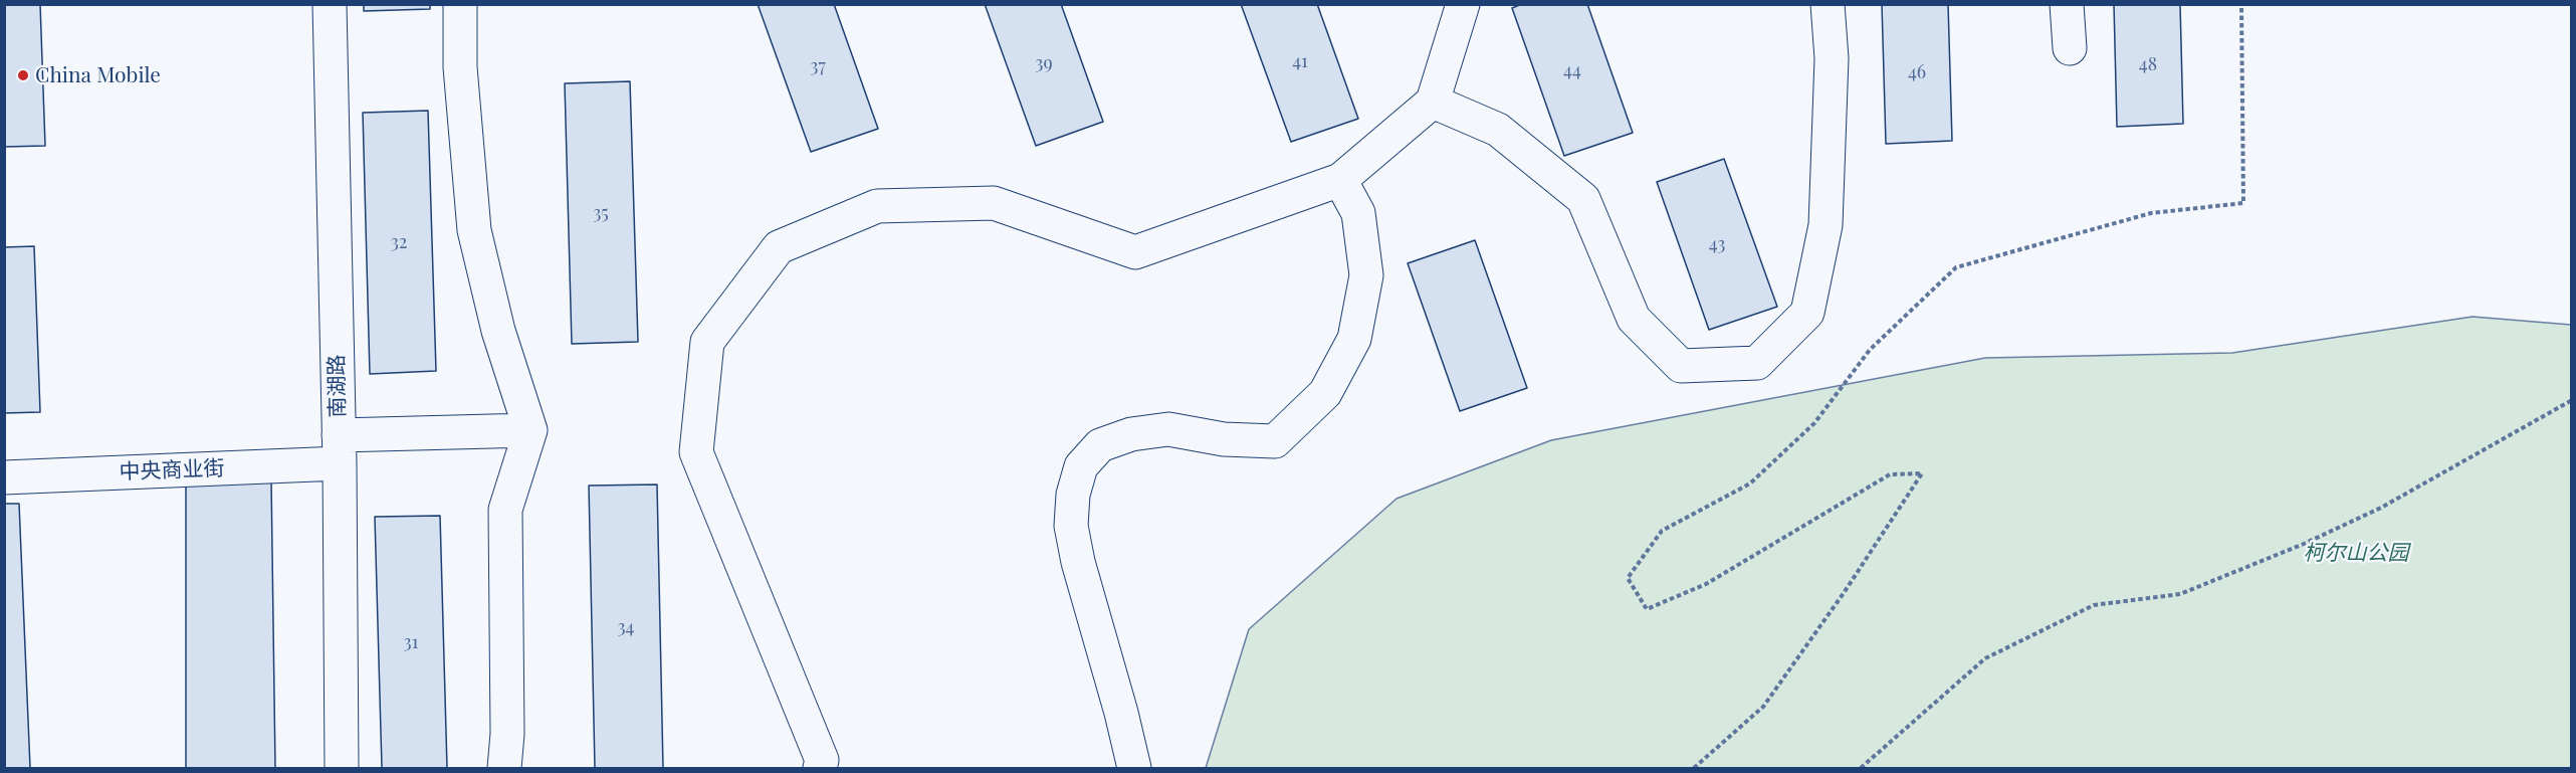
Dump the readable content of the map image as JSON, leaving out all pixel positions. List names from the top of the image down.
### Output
{
  "streets": {
    "street": ["南湖路", "中央商业街"]
  },
  "crossings": [
    ["南湖路", "中央商业街"]
  ],
  "parks": ["柯尔山公园"],
  "places": ["China Mobile"],
  "house_numbers": [
    "41",
    "39",
    "48",
    "37",
    "44",
    "46",
    "35",
    "32",
    "43",
    "34",
    "31"
  ]
}
